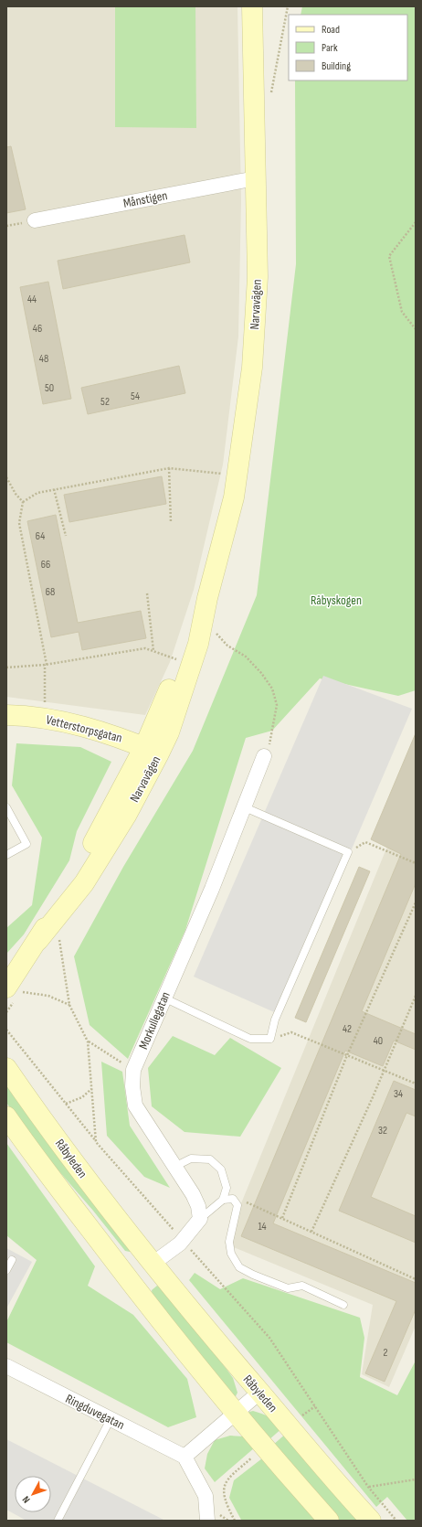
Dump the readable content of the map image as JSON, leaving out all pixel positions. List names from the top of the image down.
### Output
{
  "streets": {
    "main road": ["Narvavägen", "Vetterstorpsgatan", "Råbyleden"],
    "street": ["Månstigen", "Morkullegatan", "Ringduvegatan"]
  },
  "crossings": [
    ["Månstigen", "Narvavägen"],
    ["Narvavägen", "Vetterstorpsgatan"]
  ],
  "parks": ["Råbyskogen"],
  "house_numbers": [
    "44",
    "46",
    "48",
    "50",
    "54",
    "52",
    "64",
    "66",
    "68",
    "42",
    "40",
    "34",
    "32",
    "14",
    "2"
  ],
  "legend": ["Road", "Park", "Building"],
  "north": "bottom left"
}
